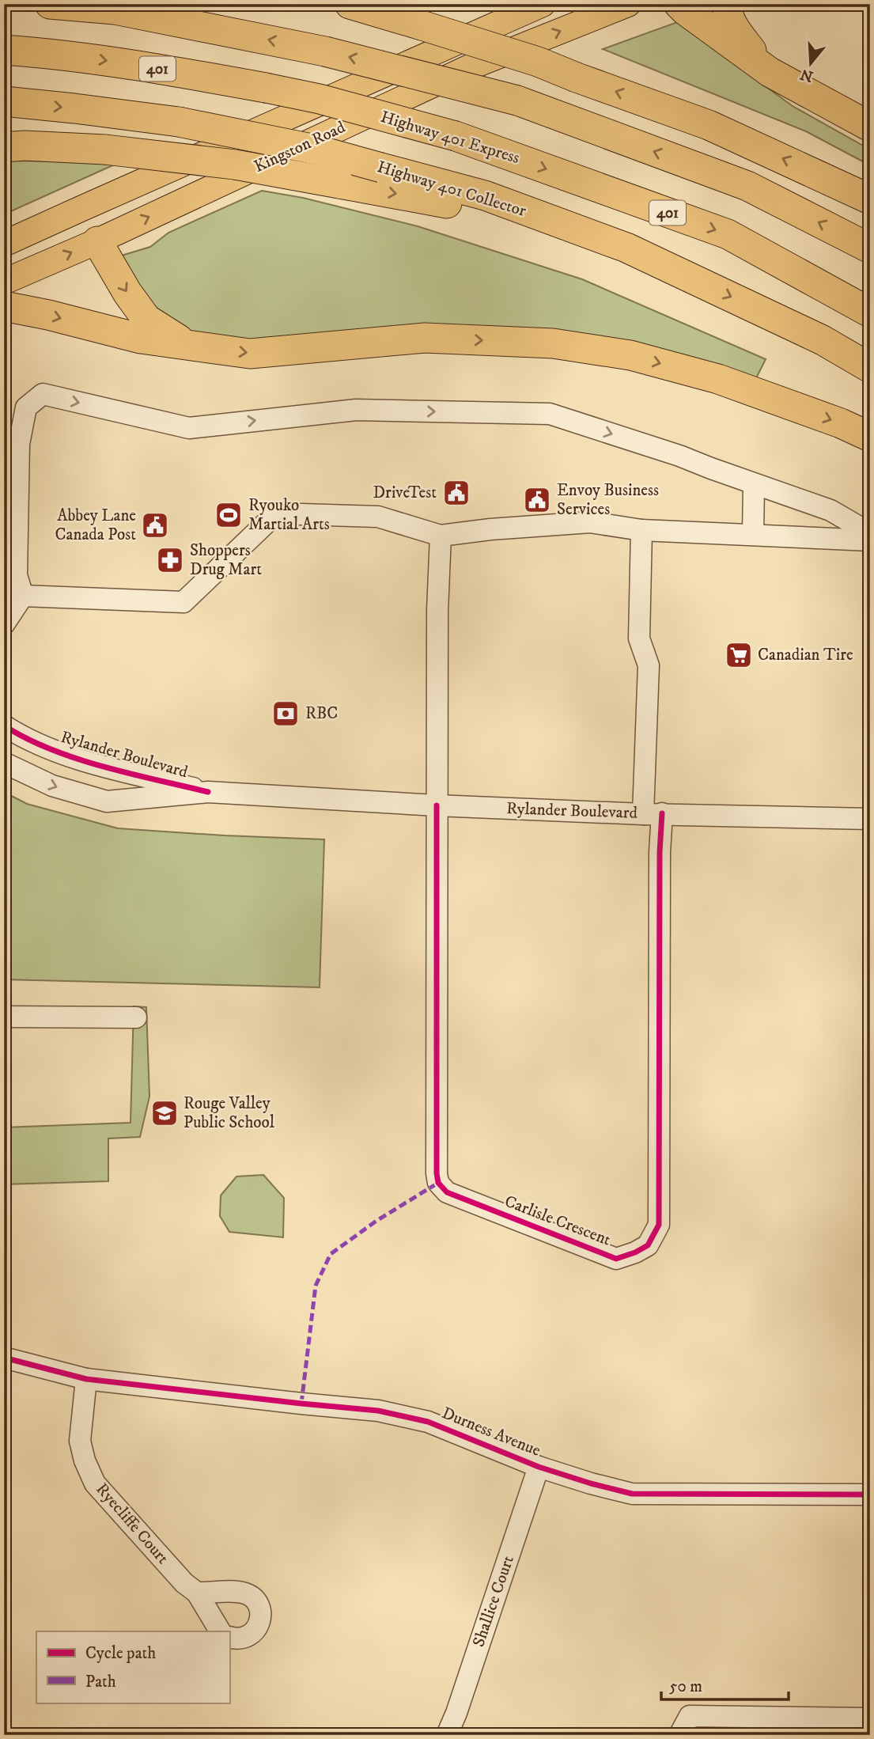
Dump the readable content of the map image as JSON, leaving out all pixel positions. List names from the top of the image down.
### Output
{
  "streets": {
    "highway": ["401", "Highway 401 Express", "Highway 401 Collector"],
    "main road": ["Kingston Road"],
    "street": [
      "Rylander Boulevard",
      "Carlisle Crescent",
      "Durness Avenue",
      "Ryecliffe Court",
      "Shallice Court"
    ]
  },
  "crossings": [
    ["Rylander Boulevard", "Carlisle Crescent"],
    ["Durness Avenue", "Ryecliffe Court"],
    ["Durness Avenue", "Shallice Court"]
  ],
  "places": {
    "public building": ["DriveTest", "Envoy Business Services", "Abbey Lane Canada Post"],
    "sports": ["Ryouko Martial Arts"],
    "pharmacy": ["Shoppers Drug Mart"],
    "supermarket": ["Canadian Tire"],
    "bank": ["RBC"],
    "school or university": ["Rouge Valley Public School"]
  },
  "legend": ["Cycle path", "Path"],
  "scale_bar": "50 m",
  "north": "bottom"
}
